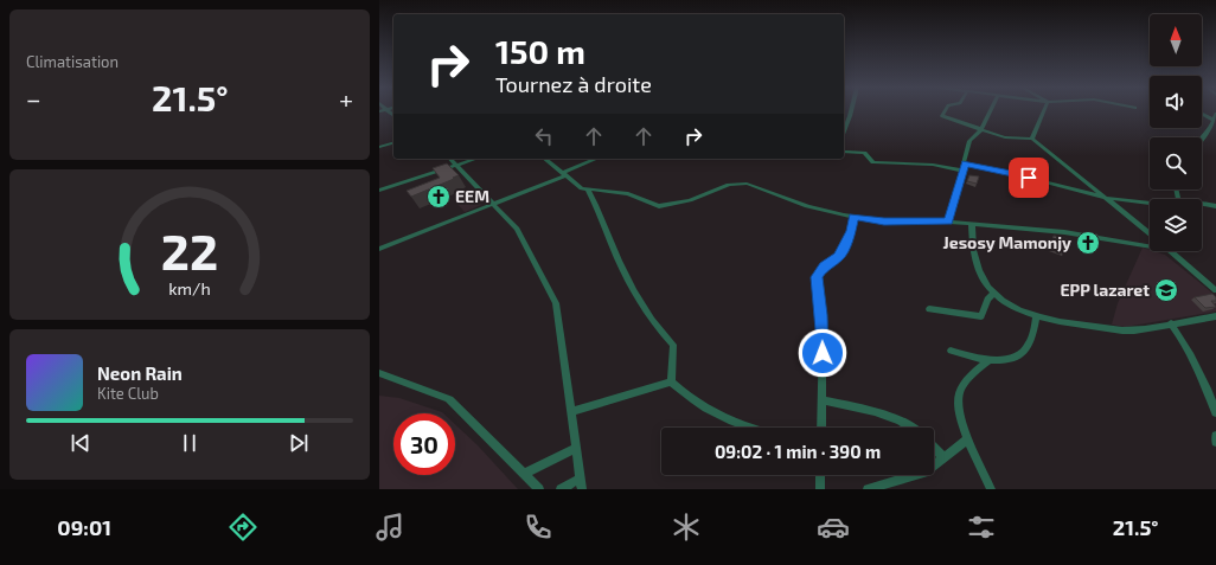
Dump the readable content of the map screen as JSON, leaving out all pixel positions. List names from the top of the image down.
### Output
{
  "places": {
    "church": ["EEM", "Jesosy Mamonjy"],
    "school or university": ["EPP lazaret"]
  },
  "north": "top",
  "page": {
    "tile": "Climatisation",
    "turn": ["150 m", "Tournez à droite"],
    "heat": ["−", "21.5°", "+"],
    "song": ["Neon Rain", "Kite Club"],
    "limit": "30",
    "trip": "09:02 · 1 min · 390 m",
    "tabs": ["09:01", "21.5°"],
    "gauge": ["22", "km/h"]
  }
}
